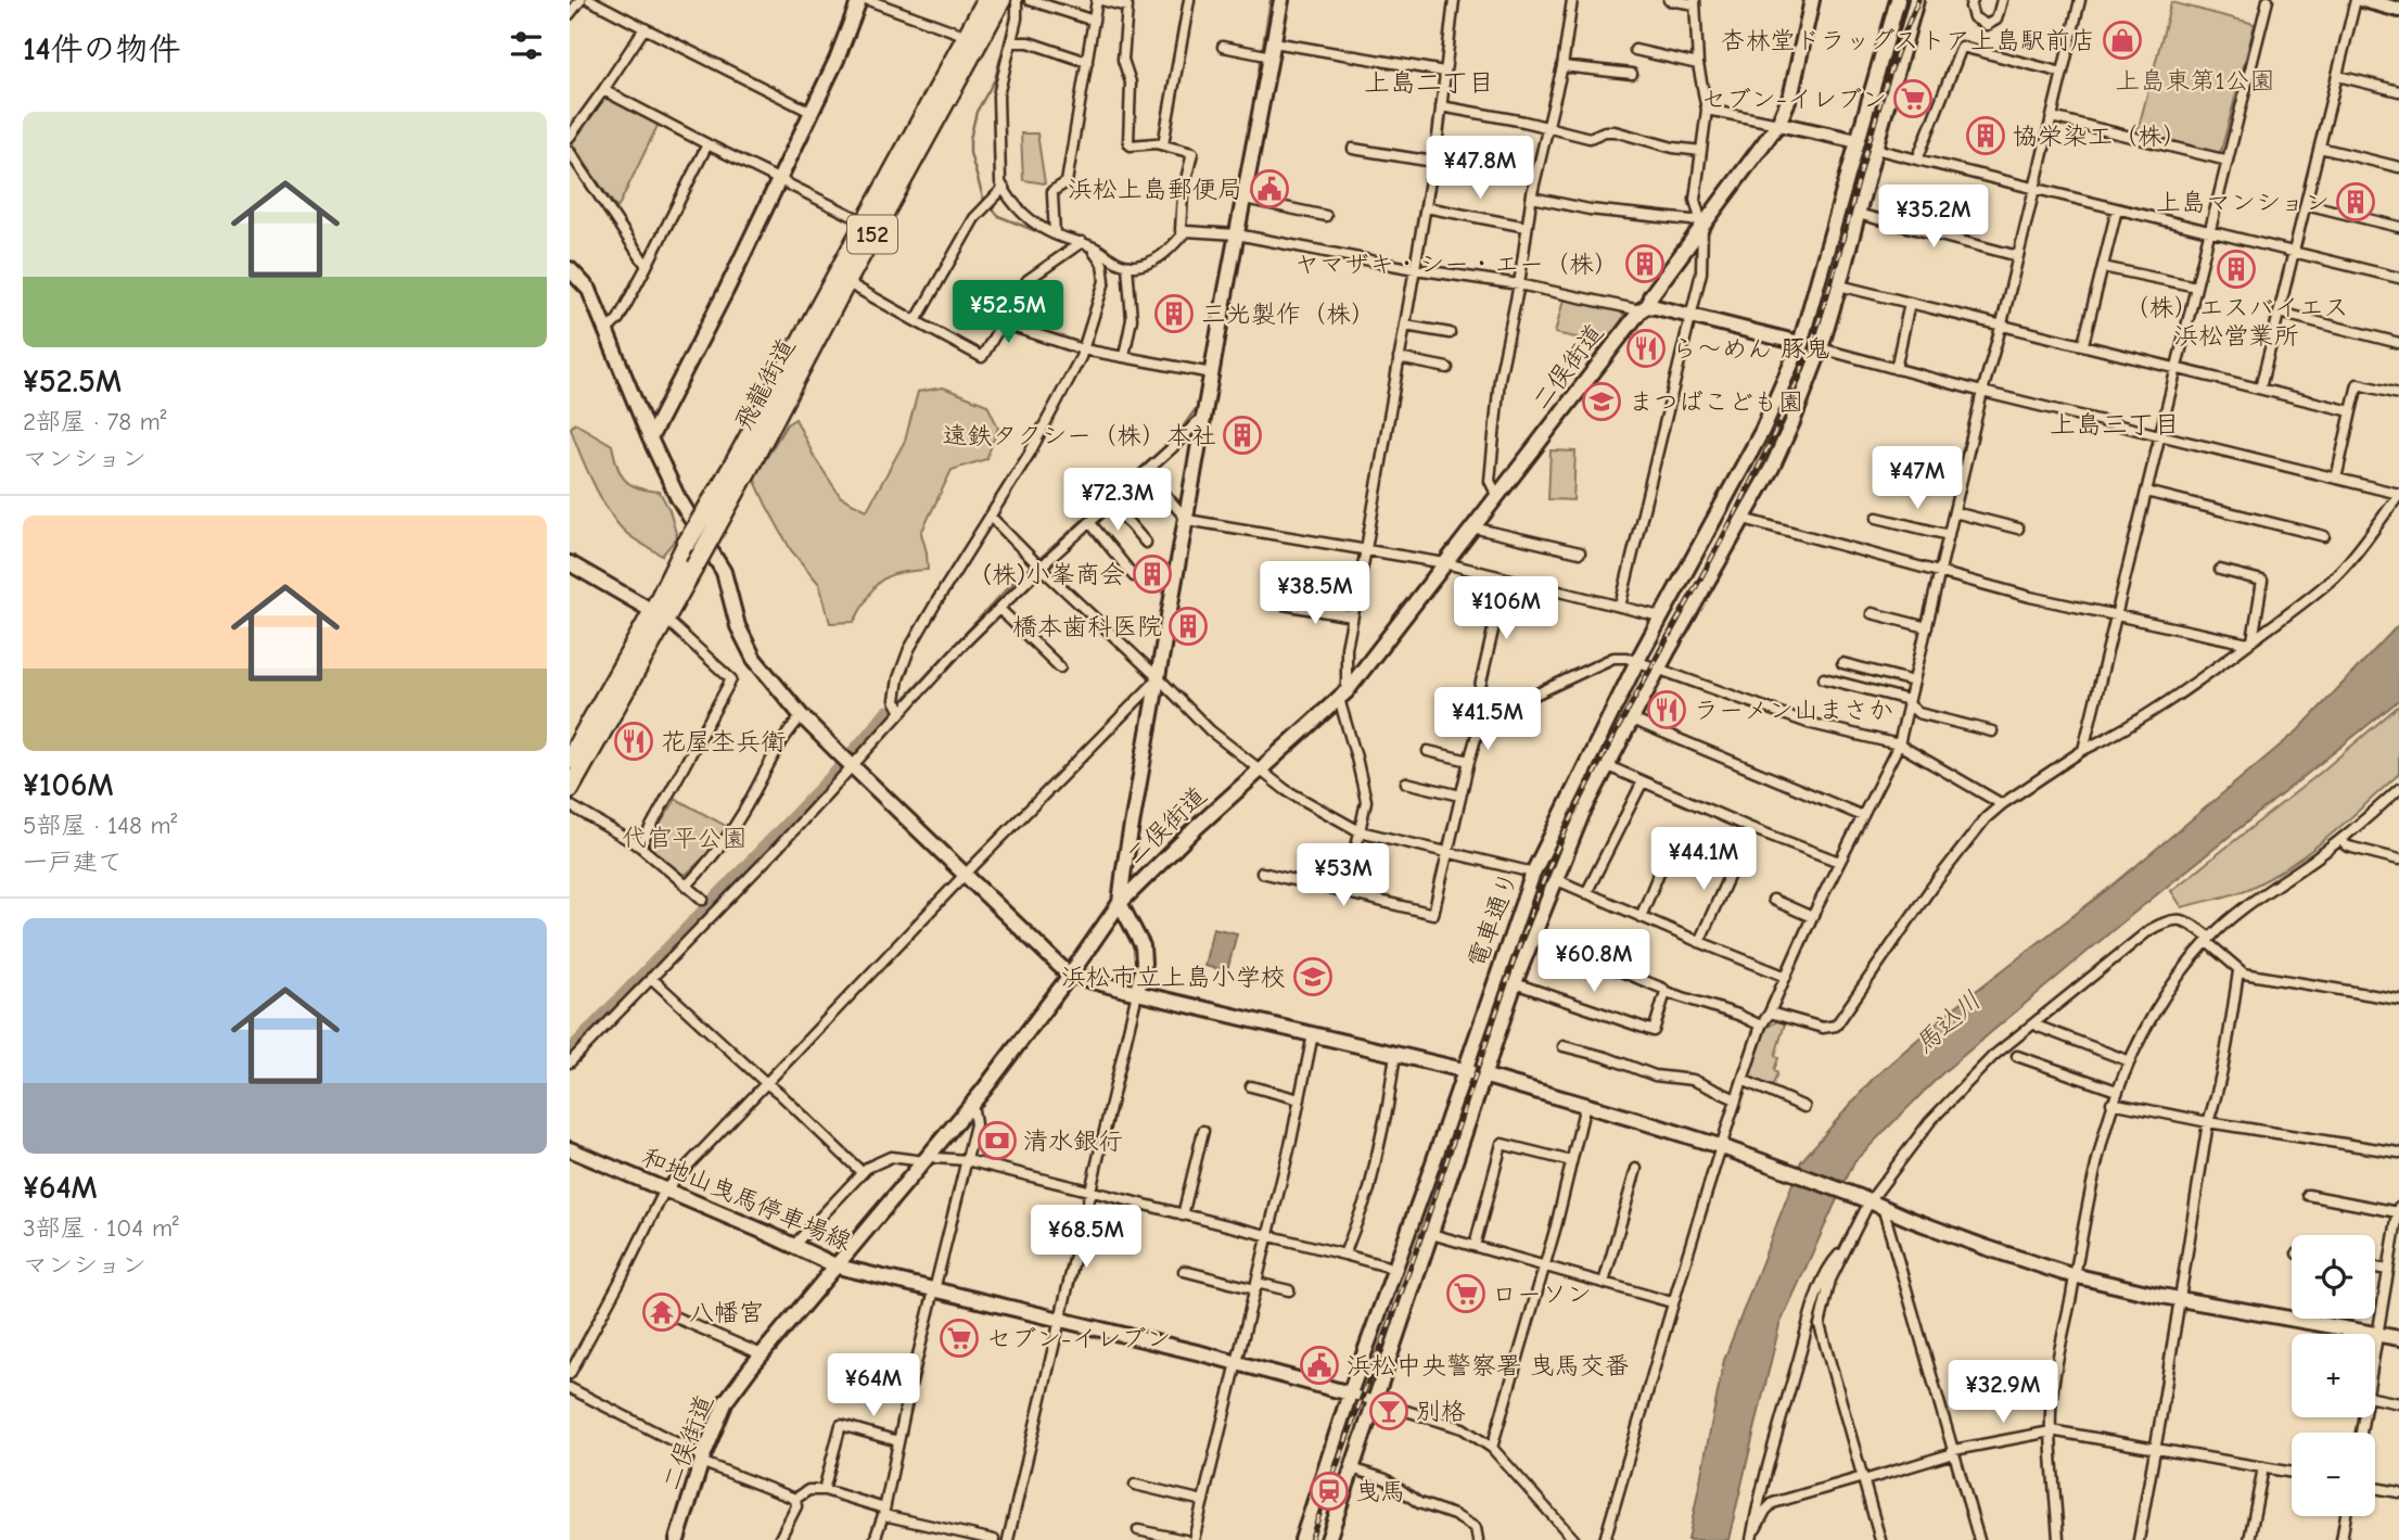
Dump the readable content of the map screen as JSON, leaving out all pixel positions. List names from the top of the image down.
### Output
{
  "streets": {
    "highway": ["152", "飛龍街道"],
    "street": ["二俣街道", "電車通り", "和地山曳馬停車場線"]
  },
  "crossings": [
    ["二俣街道", "和地山曳馬停車場線"],
    ["電車通り", "和地山曳馬停車場線"]
  ],
  "districts": ["上島二丁目", "上島三丁目"],
  "water": ["馬込川"],
  "parks": ["上島東第1公園", "代官平公園"],
  "places": {
    "shop": ["杏林堂ドラッグストア上島駅前店"],
    "supermarket": ["セブン−イレブン", "ローソン", "セブン-イレブン"],
    "building": [
      "協栄染工（株）",
      "上島マンション",
      "ヤマザキ・シー・エー（株）",
      "（株）エスバイエス 浜松営業所",
      "三光製作（株）",
      "遠鉄タクシー（株）本社",
      "(株)小峯商会",
      "橋本歯科医院"
    ],
    "public building": ["浜松上島郵便局", "浜松中央警察署 曳馬交番"],
    "restaurant": ["ら～めん 豚鬼", "ラーメン山まさか", "花屋杢兵衛"],
    "school or university": ["まつばこども園", "浜松市立上島小学校"],
    "bank": ["清水銀行"],
    "temple": ["八幡宮"],
    "bar": ["別格"],
    "station": ["曳馬"]
  },
  "page": {
    "heading": "14件の物件",
    "list": [
      {
        "name": "¥52.5M",
        "note": "2部屋 · 78 m² · マンション"
      },
      {
        "name": "¥106M",
        "note": "5部屋 · 148 m² · 一戸建て"
      },
      {
        "name": "¥64M",
        "note": "3部屋 · 104 m² · マンション"
      }
    ],
    "price": [
      "¥47.8M",
      "¥35.2M",
      "¥52.5M",
      "¥47M",
      "¥72.3M",
      "¥38.5M",
      "¥106M",
      "¥41.5M",
      "¥44.1M",
      "¥53M",
      "¥60.8M",
      "¥68.5M",
      "¥64M",
      "¥32.9M"
    ],
    "map_buttons": ["+", "−"]
  }
}
